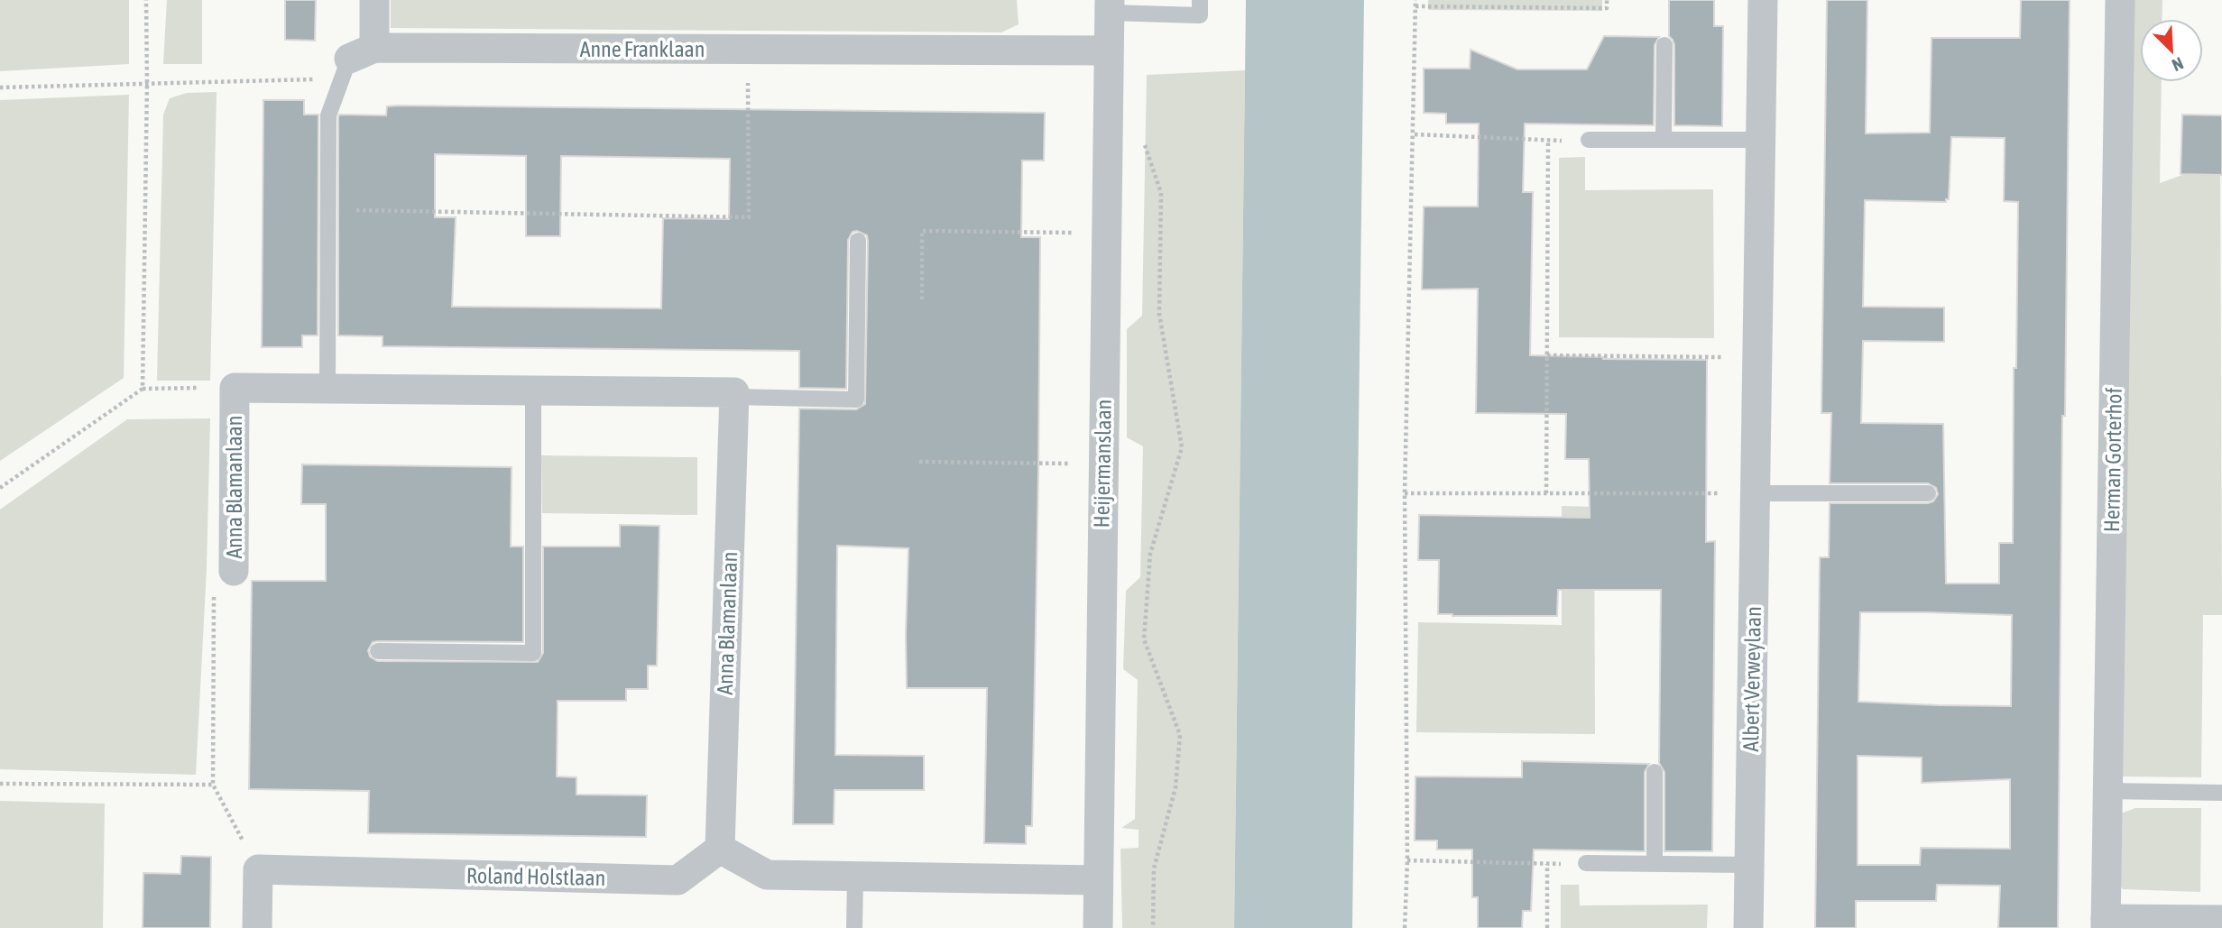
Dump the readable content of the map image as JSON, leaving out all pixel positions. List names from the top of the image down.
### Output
{
  "streets": {
    "street": [
      "Anne Franklaan",
      "Herman Gorterhof",
      "Heijermanslaan",
      "Anna Blamanlaan",
      "Albert Verweylaan",
      "Roland Holstlaan"
    ]
  },
  "crossings": [
    ["Anne Franklaan", "Heijermanslaan"],
    ["Anna Blamanlaan", "Roland Holstlaan"]
  ],
  "north": "bottom right"
}
